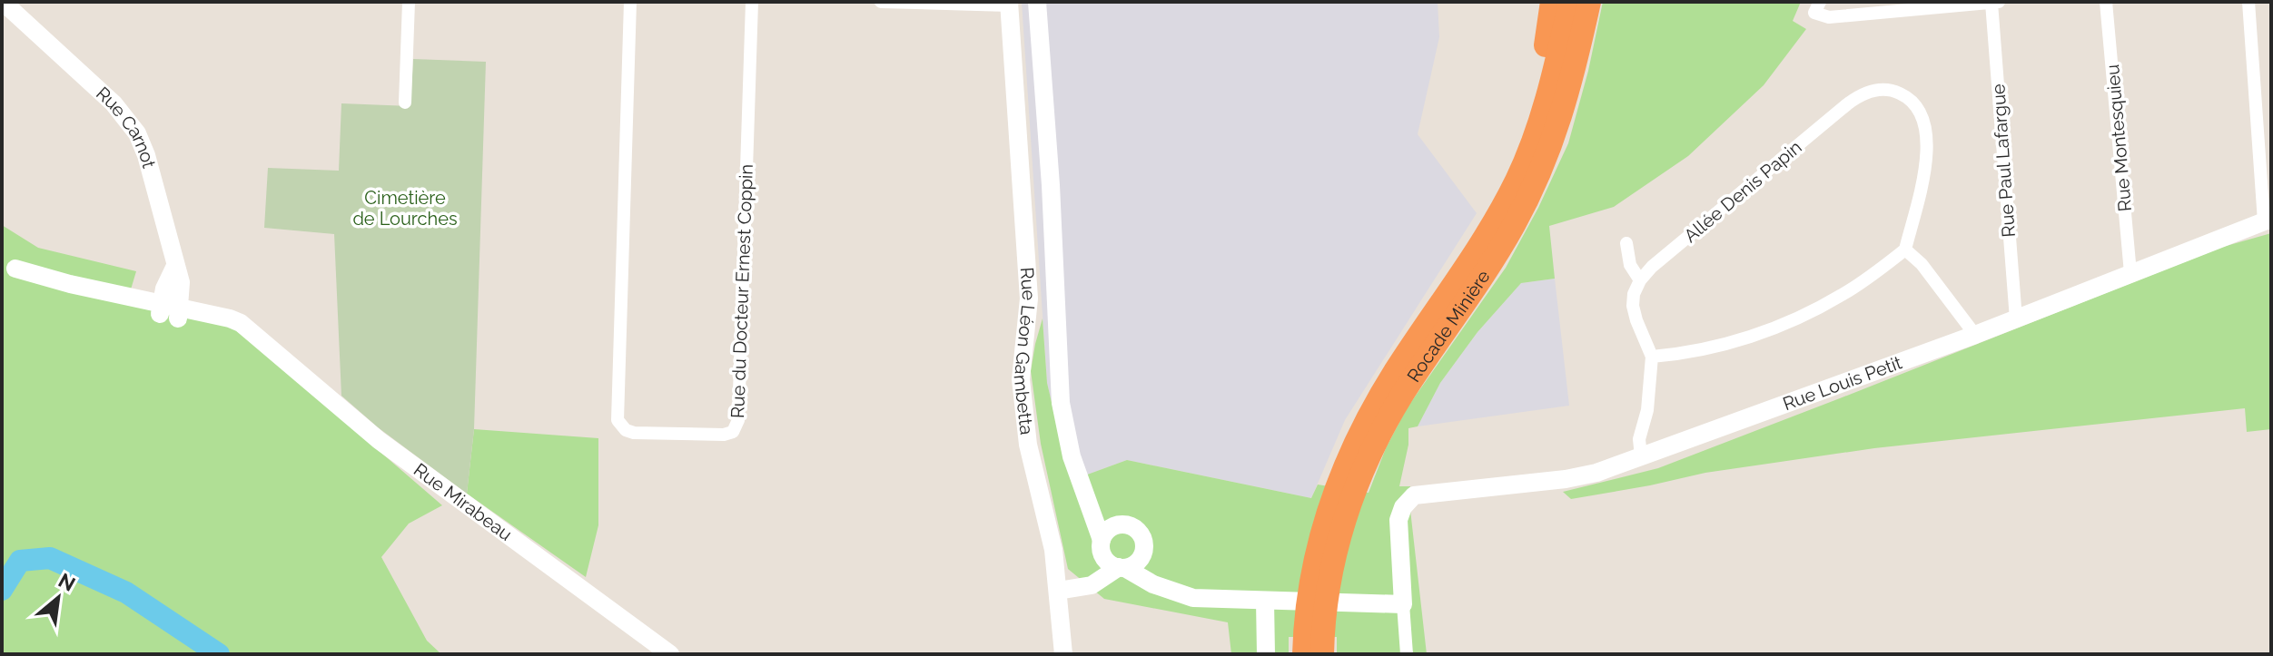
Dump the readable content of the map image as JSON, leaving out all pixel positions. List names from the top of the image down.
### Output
{
  "streets": {
    "highway": ["Rocade Minière"],
    "street": [
      "Rue Carnot",
      "Rue Montesquieu",
      "Rue Paul Lafargue",
      "Allée Denis Papin",
      "Rue du Docteur Ernest Coppin",
      "Rue Léon Gambetta",
      "Rue Louis Petit",
      "Rue Mirabeau"
    ]
  },
  "crossings": [
    ["Rue Carnot", "Rue Mirabeau"],
    ["Rue Montesquieu", "Rue Louis Petit"],
    ["Rue Paul Lafargue", "Rue Louis Petit"]
  ],
  "parks": ["Cimetière de Lourches"],
  "north": "top right"
}
